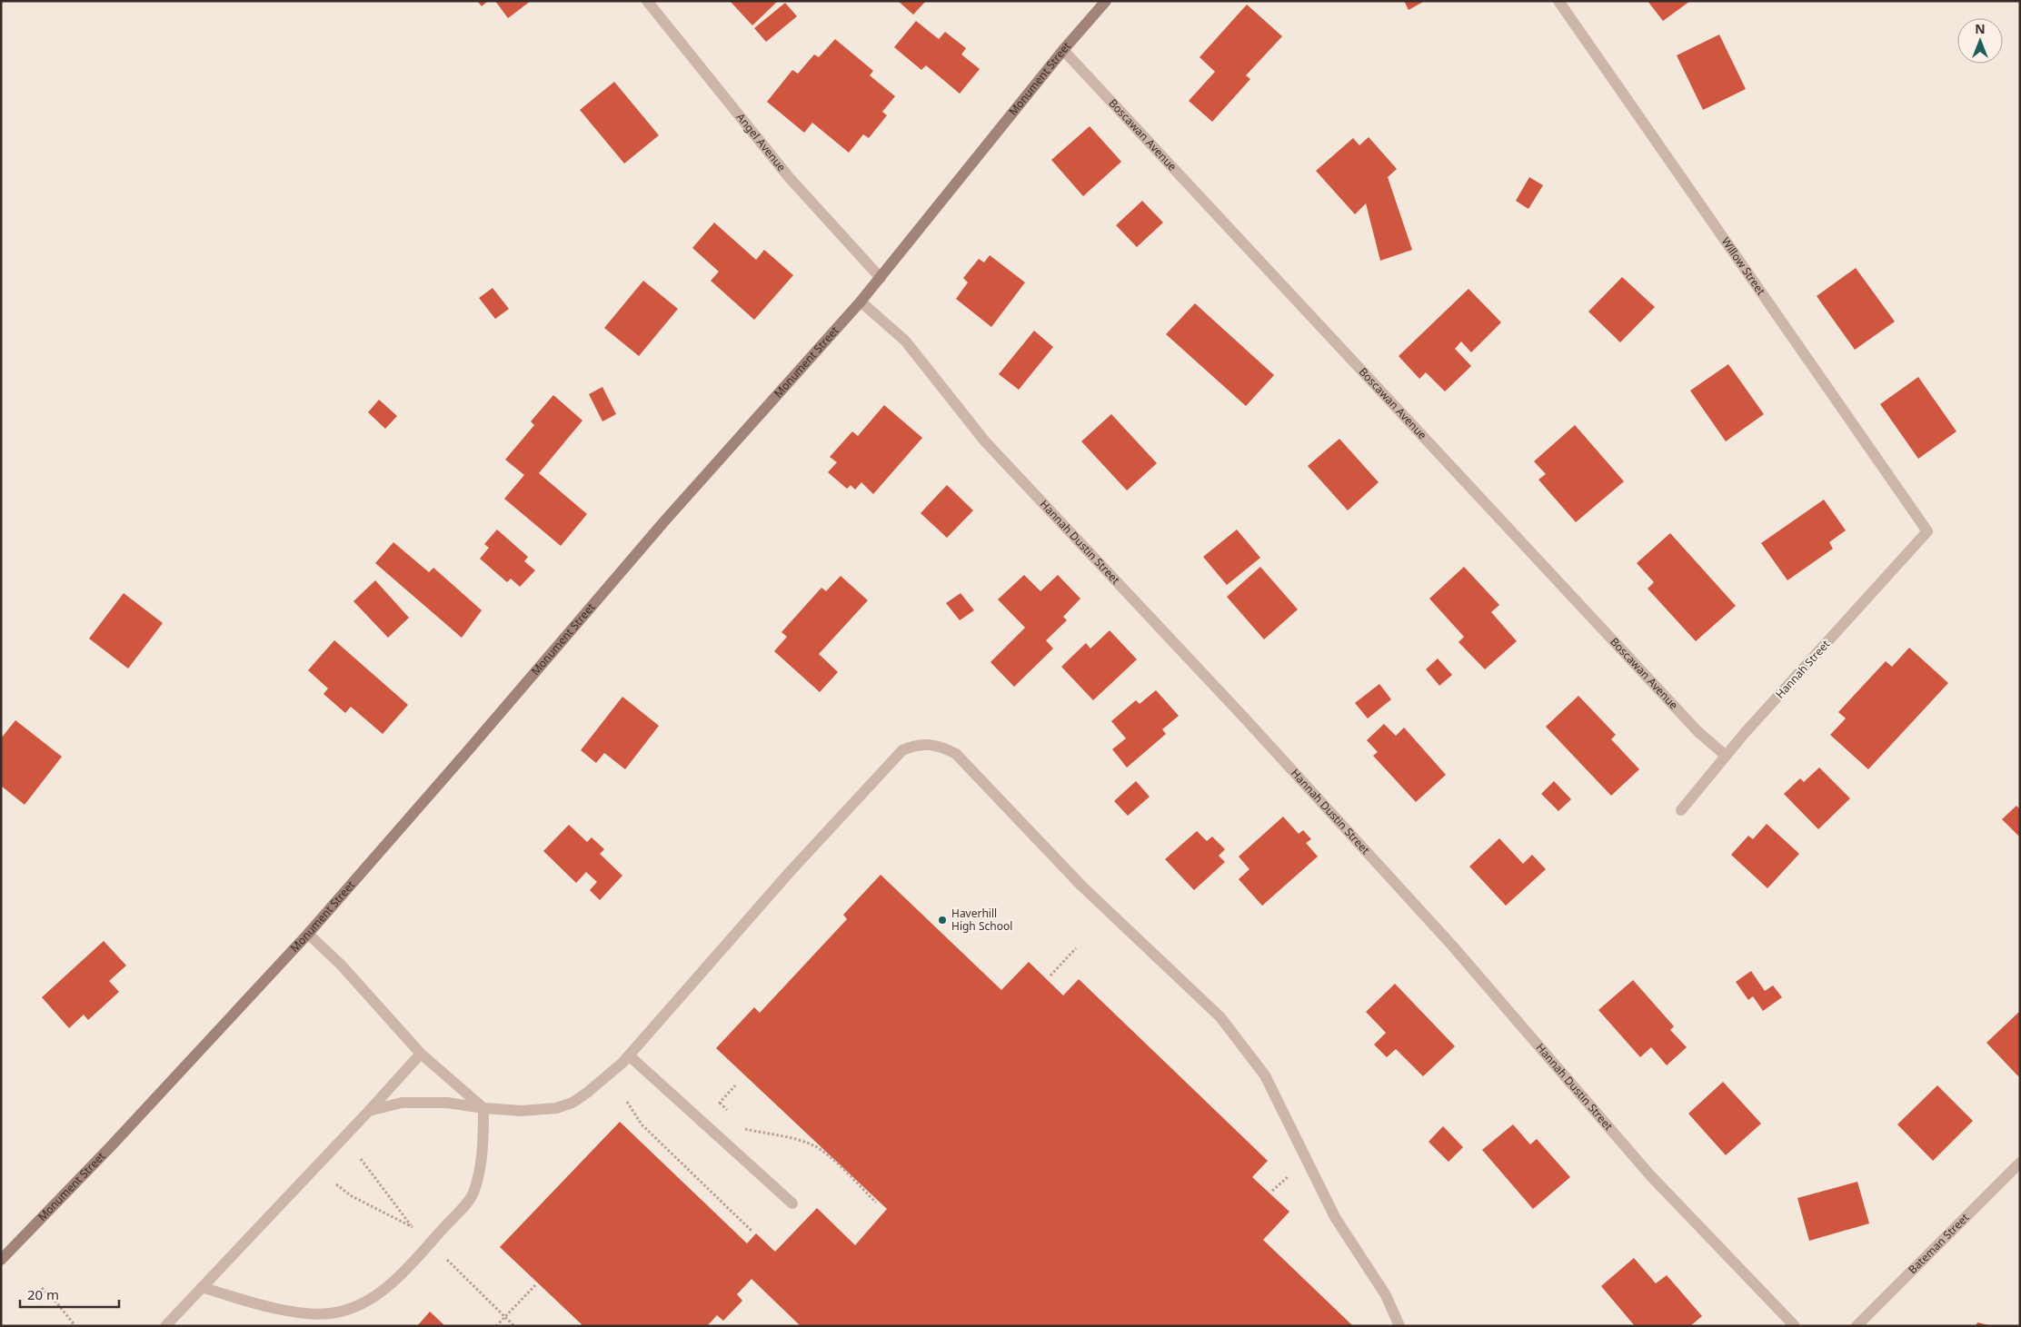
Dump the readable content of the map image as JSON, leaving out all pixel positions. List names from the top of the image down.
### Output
{
  "streets": {
    "main road": ["Monument Street"],
    "street": [
      "Boscawan Avenue",
      "Angel Avenue",
      "Willow Street",
      "Hannah Dustin Street",
      "Hannah Street",
      "Bateman Street"
    ]
  },
  "crossings": [
    ["Monument Street", "Boscawan Avenue"],
    ["Monument Street", "Angel Avenue"],
    ["Monument Street", "Hannah Dustin Street"],
    ["Boscawan Avenue", "Hannah Street"],
    ["Willow Street", "Hannah Street"]
  ],
  "places": ["Haverhill High School"],
  "scale_bar": "20 m",
  "north": "top"
}
